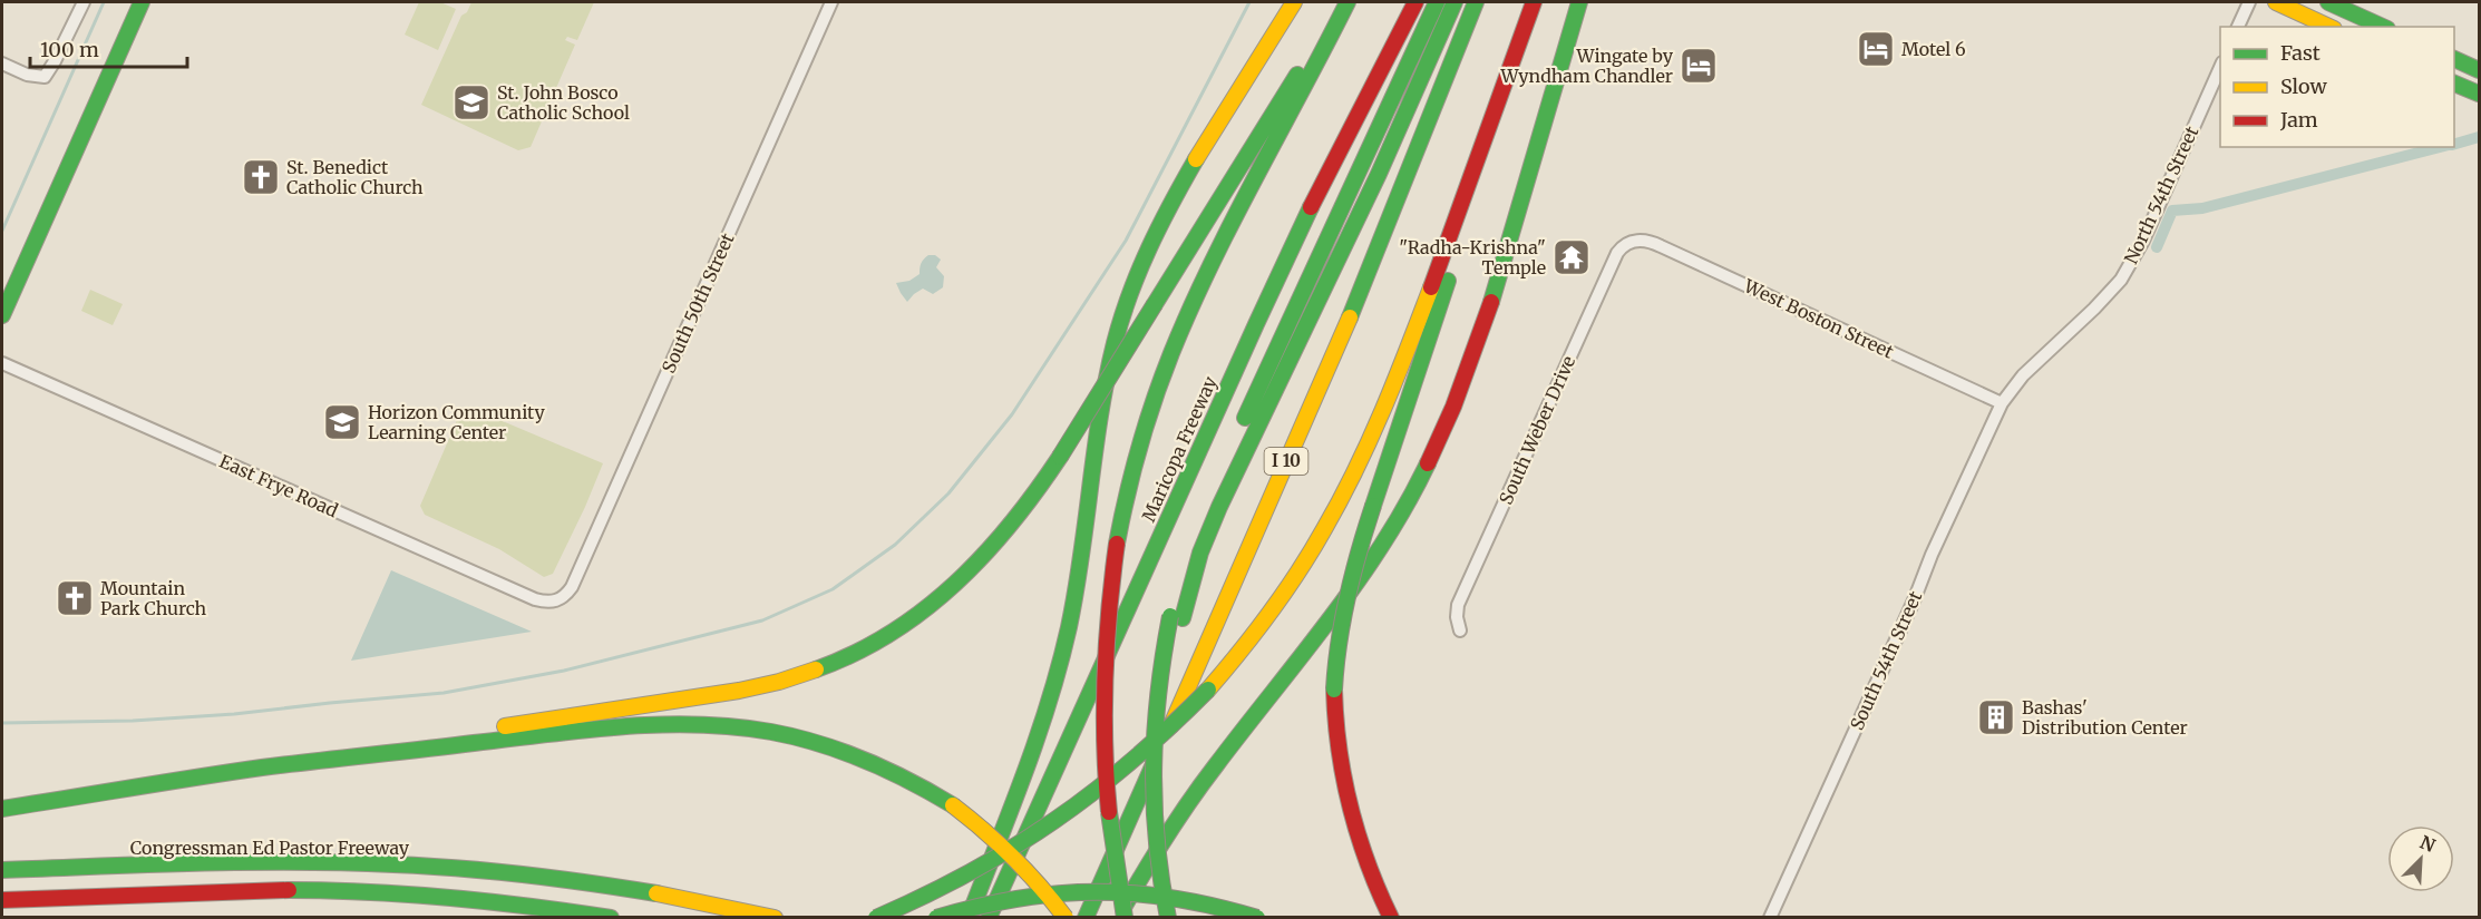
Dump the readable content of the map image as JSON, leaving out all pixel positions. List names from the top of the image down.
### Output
{
  "streets": {
    "main road": ["Maricopa Freeway", "I 10", "Congressman Ed Pastor Freeway"],
    "street": [
      "North 54th Street",
      "South 50th Street",
      "West Boston Street",
      "South Weber Drive",
      "East Frye Road",
      "South 54th Street"
    ]
  },
  "crossings": [
    ["North 54th Street", "West Boston Street"],
    ["North 54th Street", "South 54th Street"],
    ["South 50th Street", "East Frye Road"],
    ["West Boston Street", "South Weber Drive"],
    ["West Boston Street", "South 54th Street"]
  ],
  "places": {
    "hotel": ["Motel 6", "Wingate by Wyndham Chandler"],
    "school or university": ["St. John Bosco Catholic School", "Horizon Community Learning Center"],
    "church": ["St. Benedict Catholic Church", "Mountain Park Church"],
    "temple": ["\"Radha-Krishna\" Temple"],
    "building": ["Bashas' Distribution Center"]
  },
  "legend": ["Fast", "Slow", "Jam"],
  "scale_bar": "100 m",
  "north": "top right"
}
